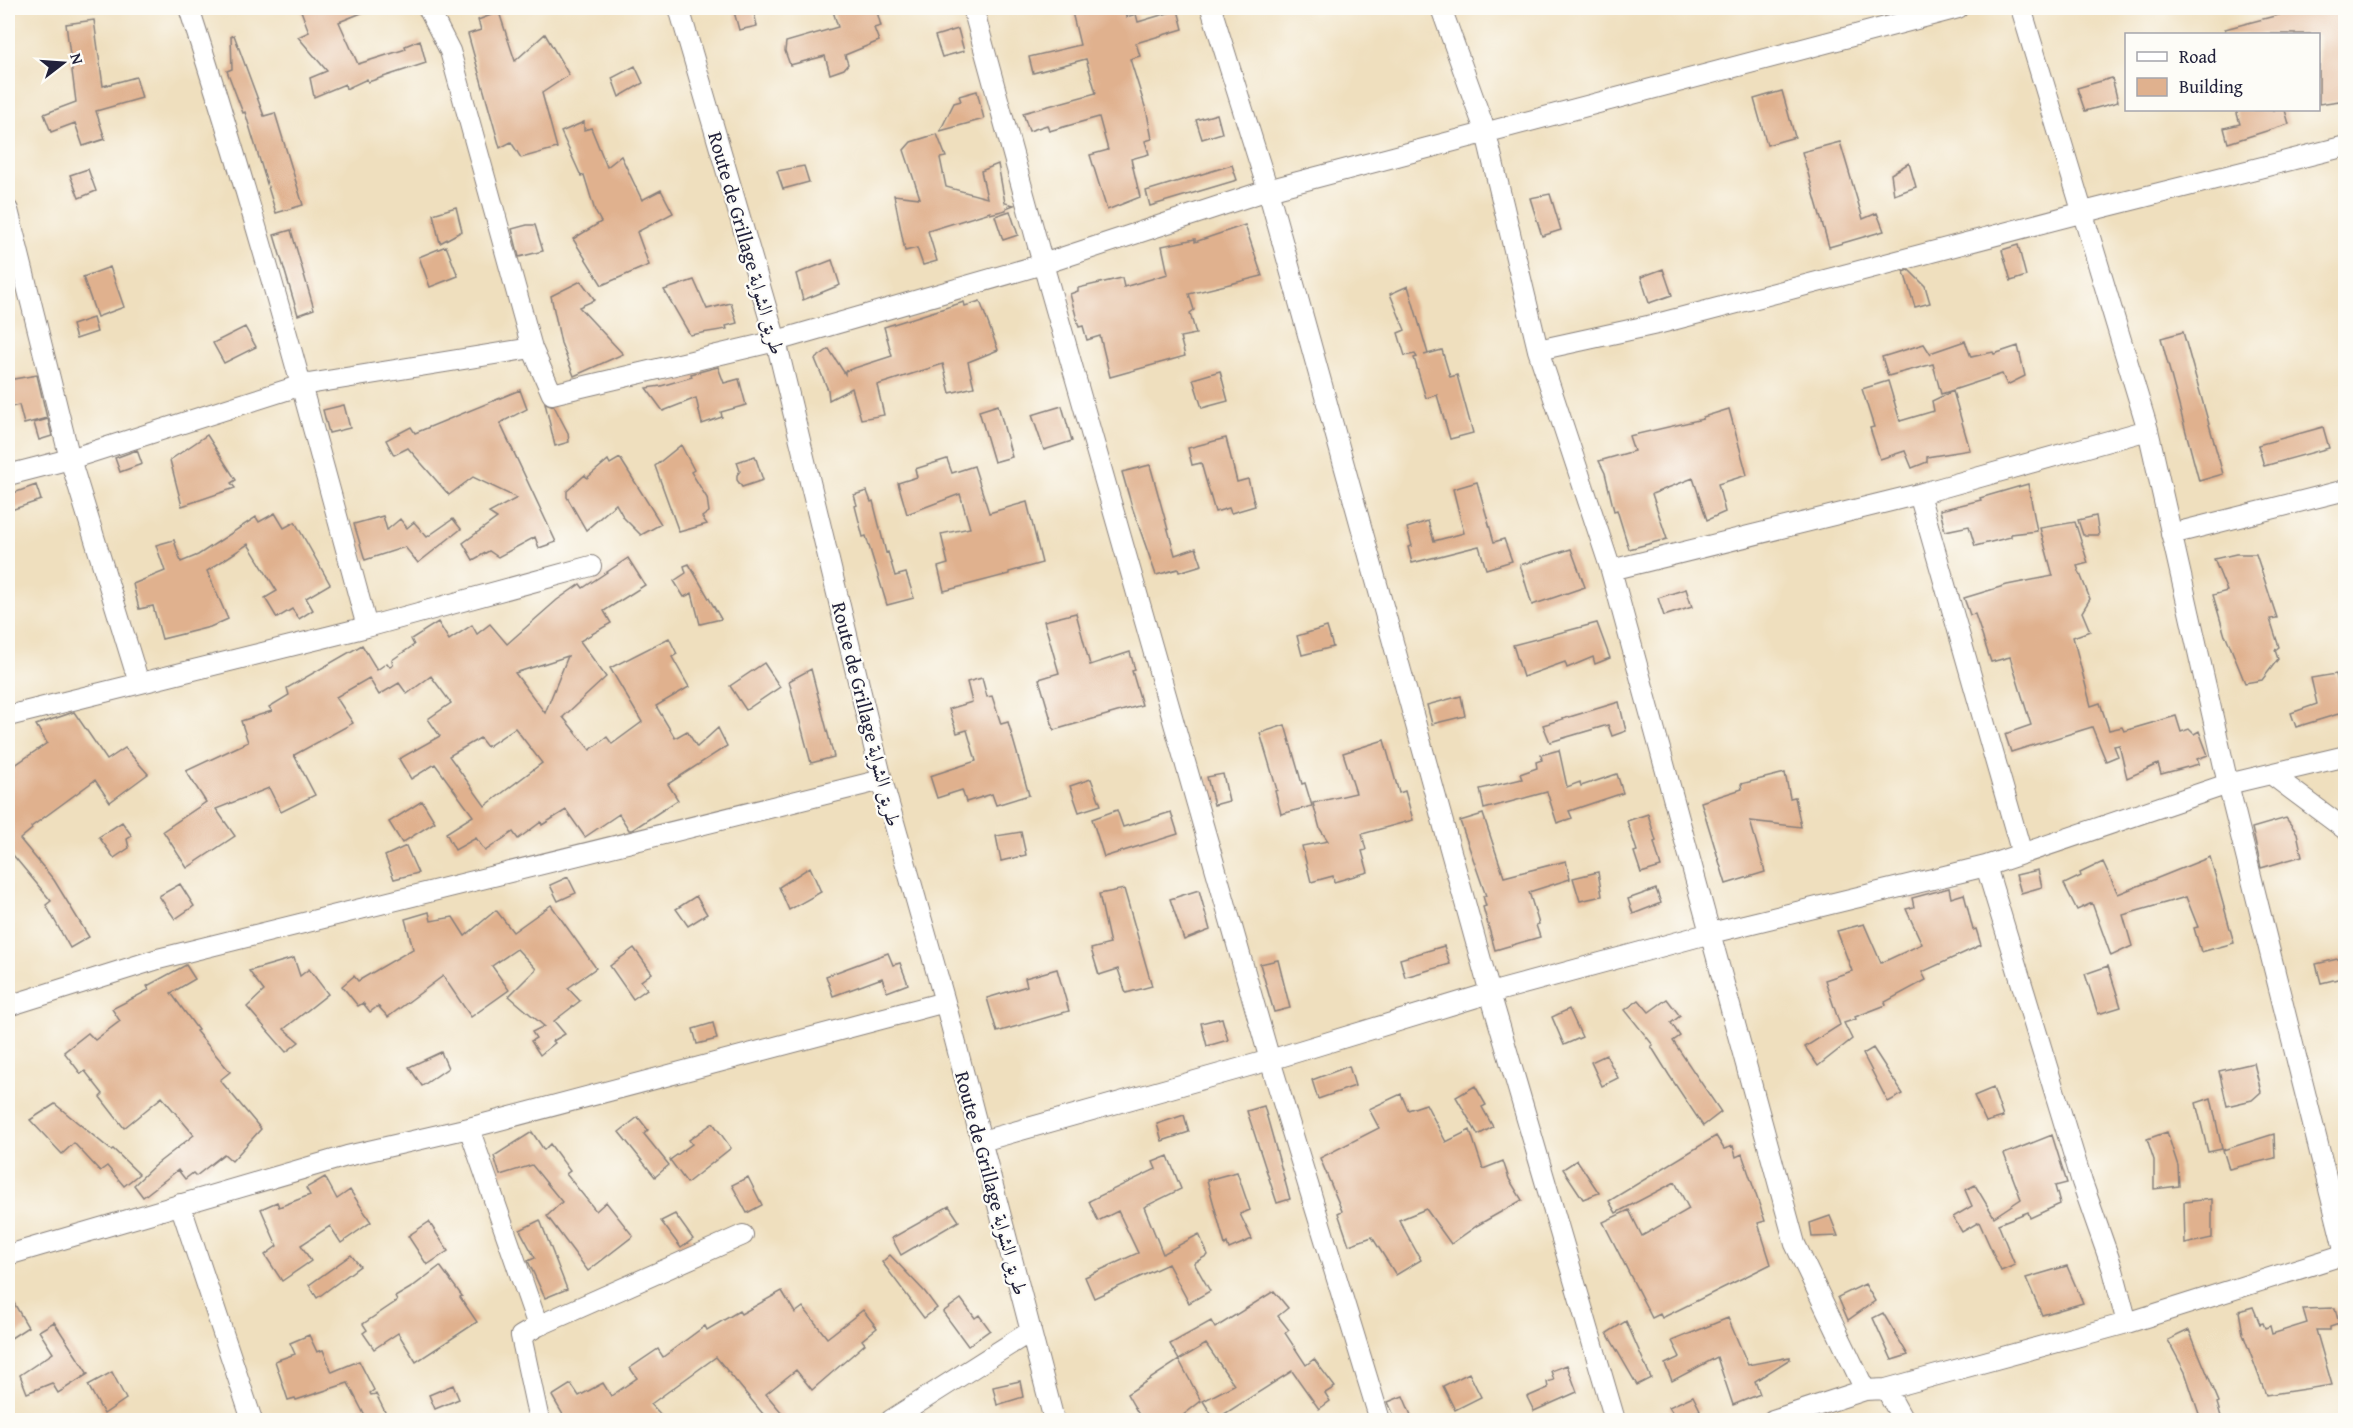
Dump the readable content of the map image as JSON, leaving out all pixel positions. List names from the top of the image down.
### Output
{
  "streets": {
    "street": ["Route de Grillage طريق الشواية"]
  },
  "legend": ["Road", "Building"],
  "north": "right"
}
